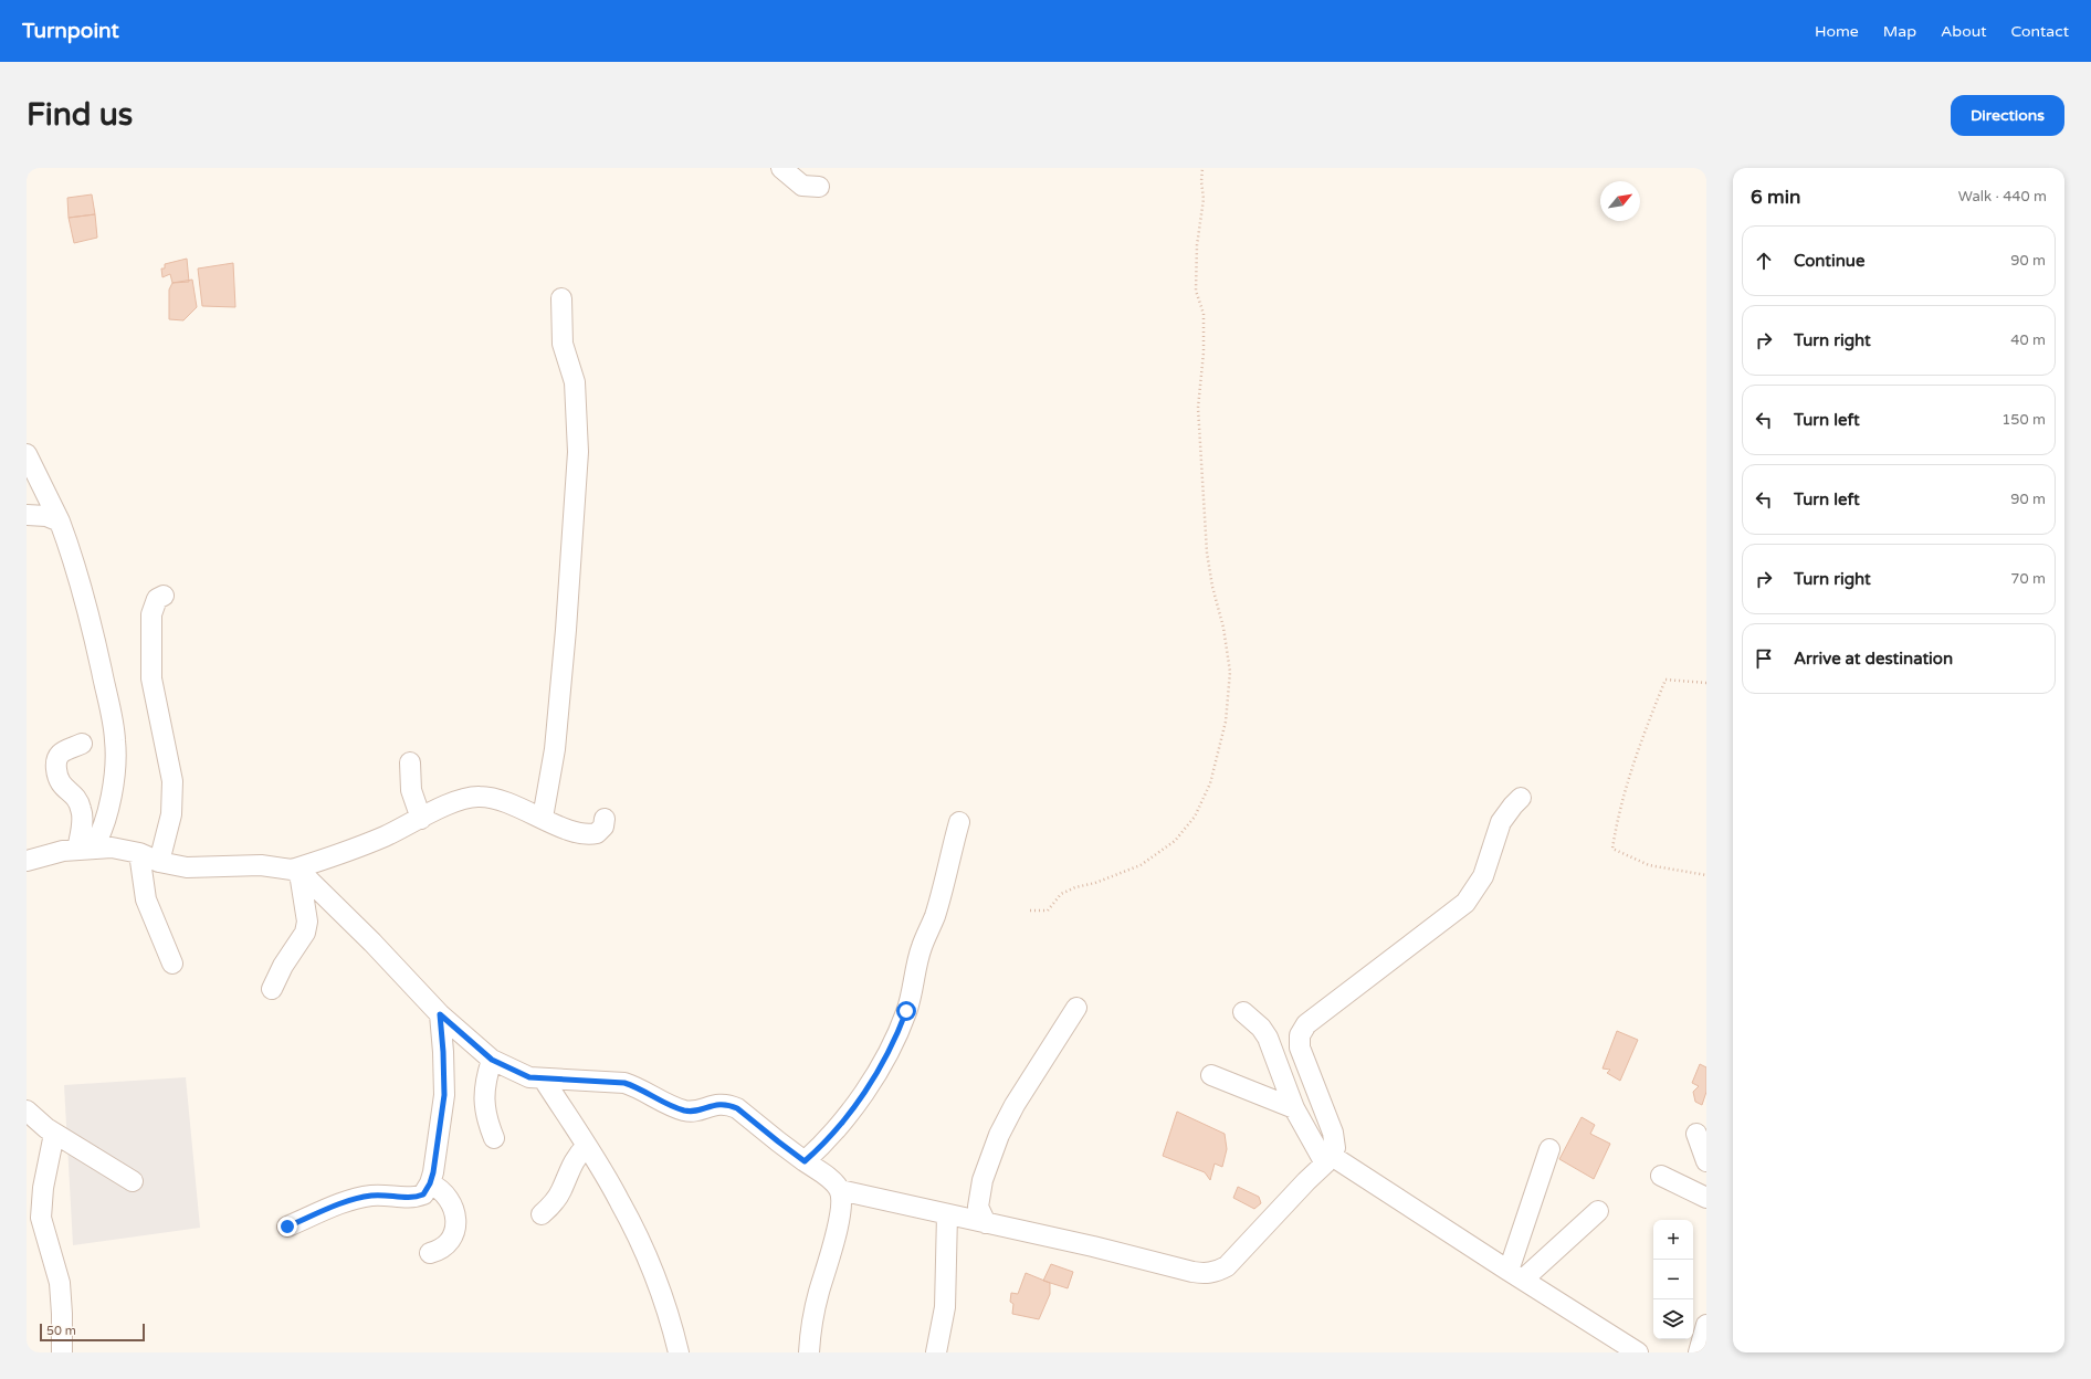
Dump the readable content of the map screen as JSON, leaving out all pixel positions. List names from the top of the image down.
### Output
{
  "scale_bar": "50 m",
  "north": "top right",
  "page": {
    "header": "Turnpoint",
    "nav": [
      "Home",
      "Map",
      "About",
      "Contact"
    ],
    "buttons": "Directions",
    "title": "Find us",
    "heading": ["6 min", "Walk · 440 m"],
    "list": [
      ["Continue", "90 m"],
      ["Turn right", "40 m"],
      ["Turn left", "150 m"],
      ["Turn left", "90 m"],
      ["Turn right", "70 m"],
      "Arrive at destination"
    ],
    "map_buttons": ["+", "−"],
    "scale": "50 m"
  }
}
